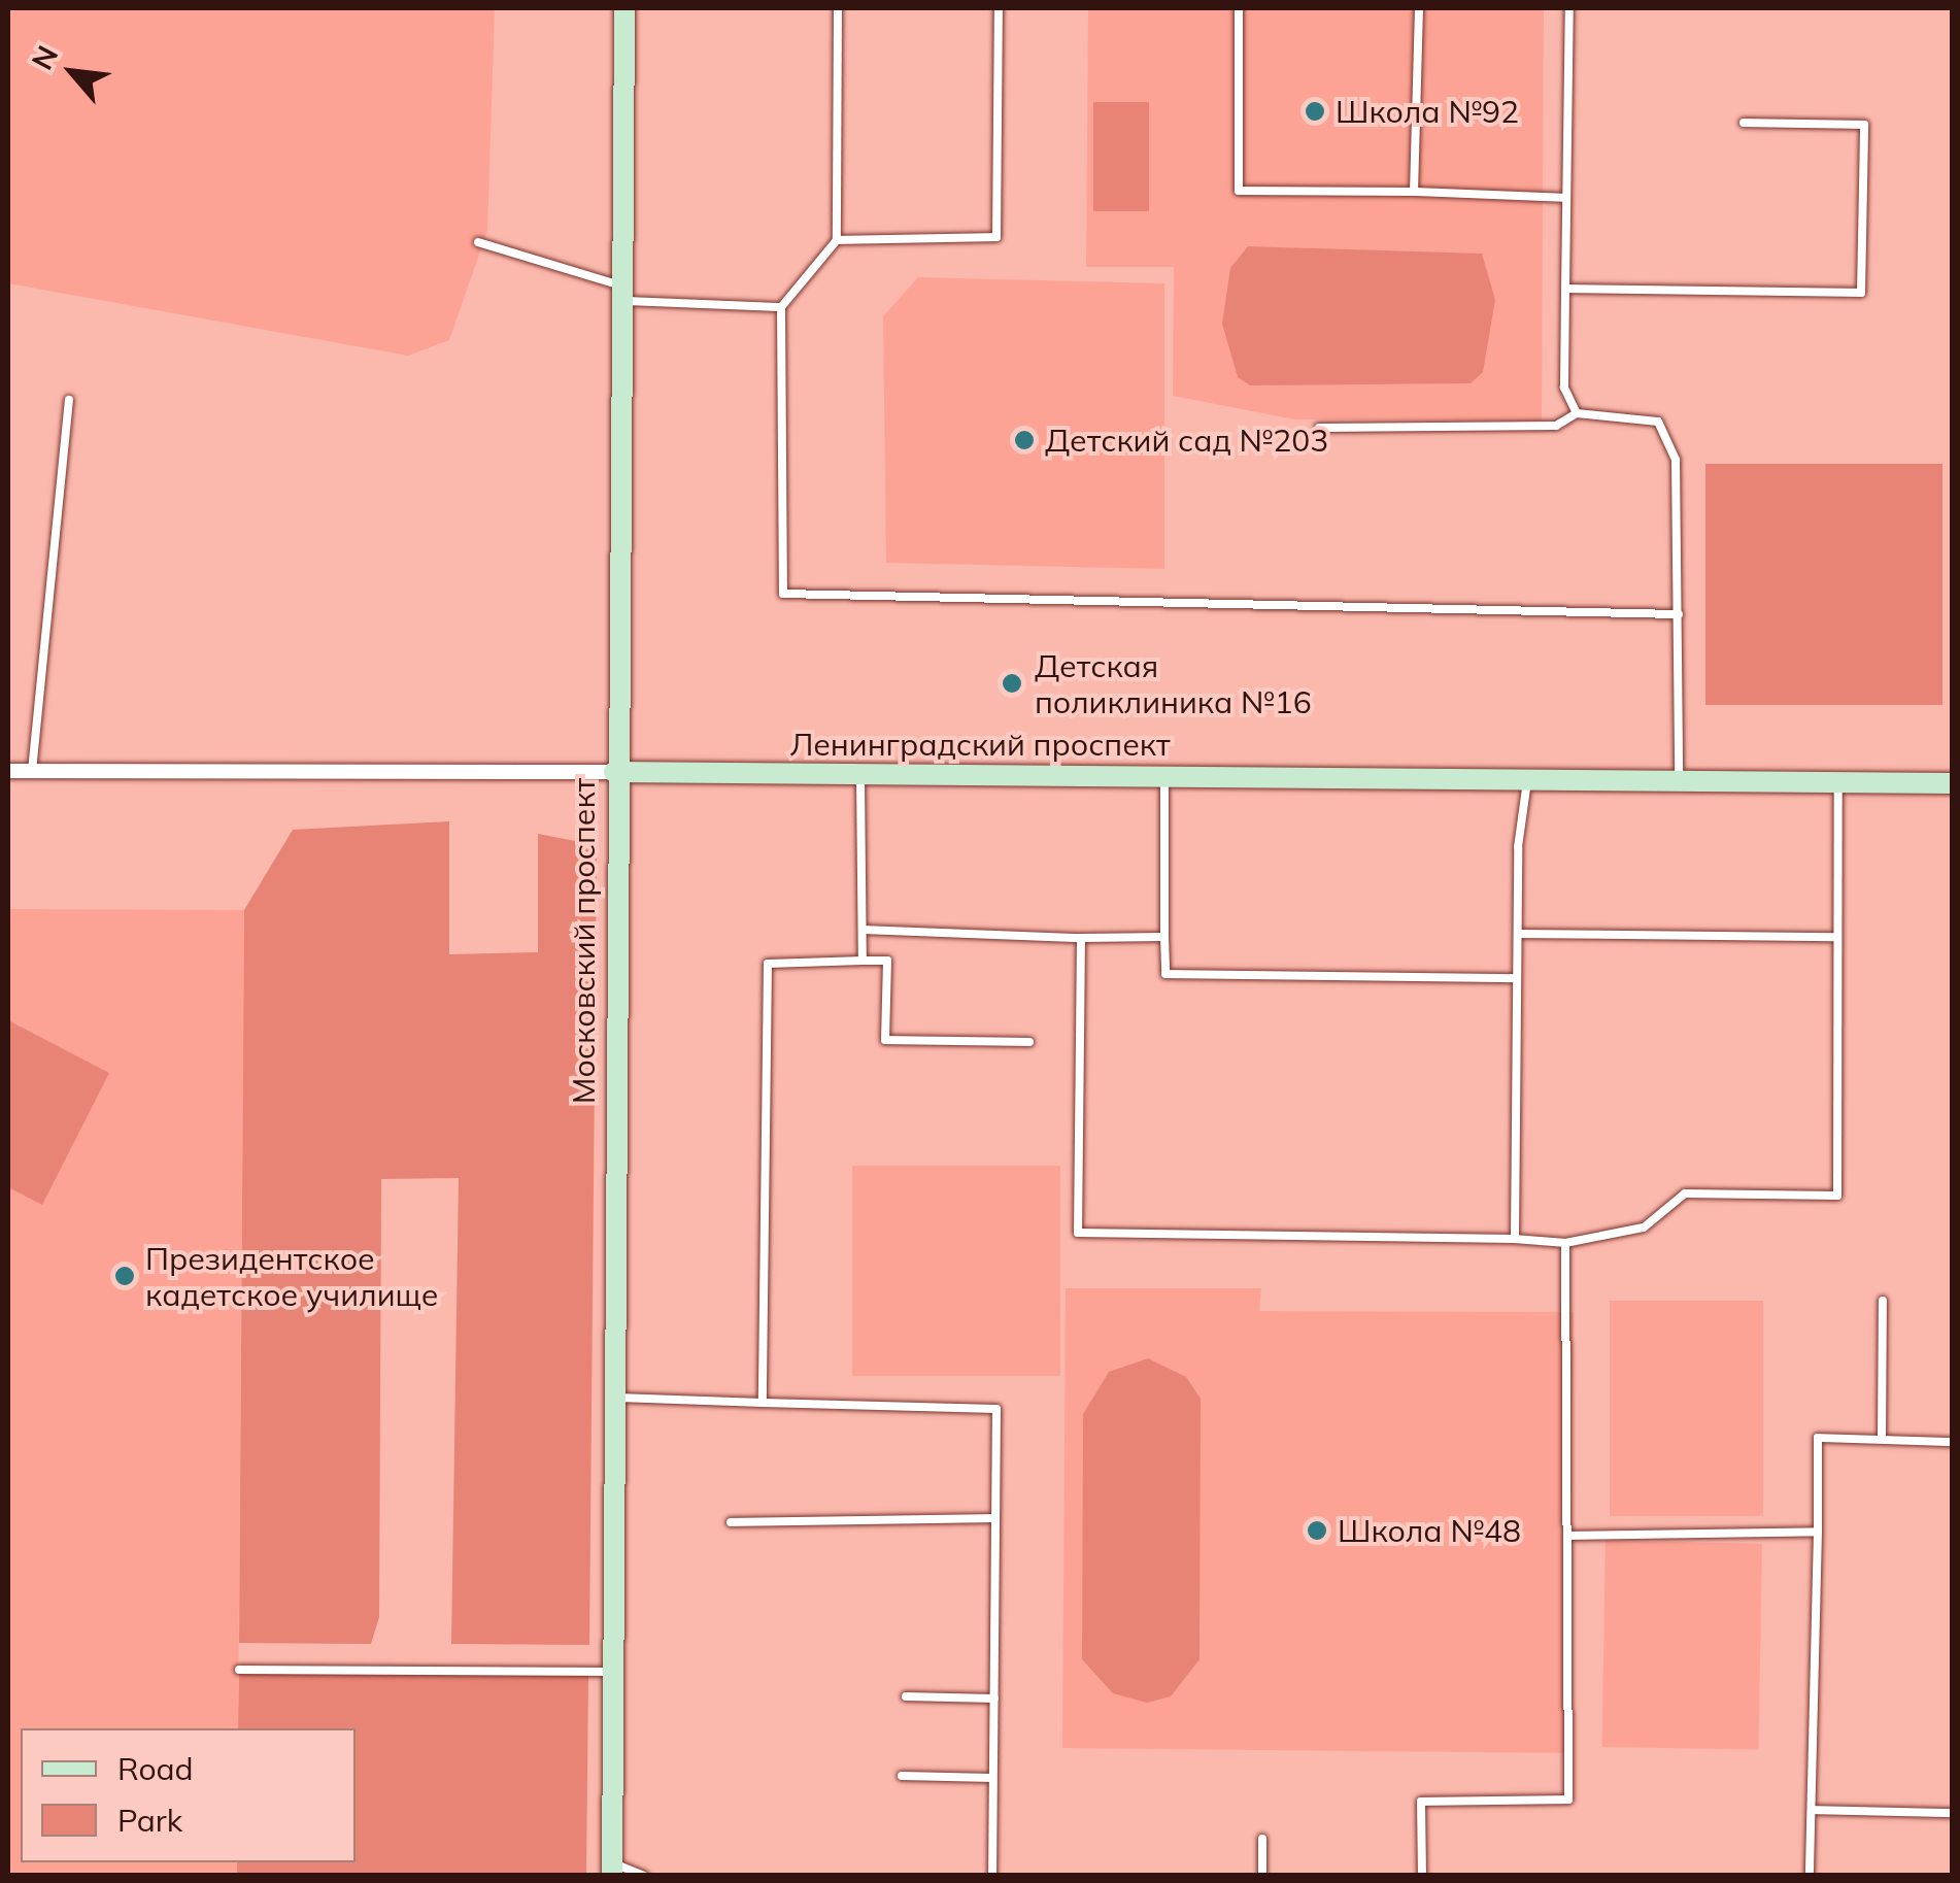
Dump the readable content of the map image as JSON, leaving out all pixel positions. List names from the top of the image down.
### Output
{
  "streets": {
    "street": ["Ленинградский проспект", "Московский проспект"]
  },
  "crossings": [
    ["Ленинградский проспект", "Московский проспект"]
  ],
  "places": [
    "Школа №92",
    "Детский сад №203",
    "Детская поликлиника №16",
    "Президентское кадетское училище",
    "Школа №48"
  ],
  "legend": ["Road", "Park"],
  "north": "top left"
}
